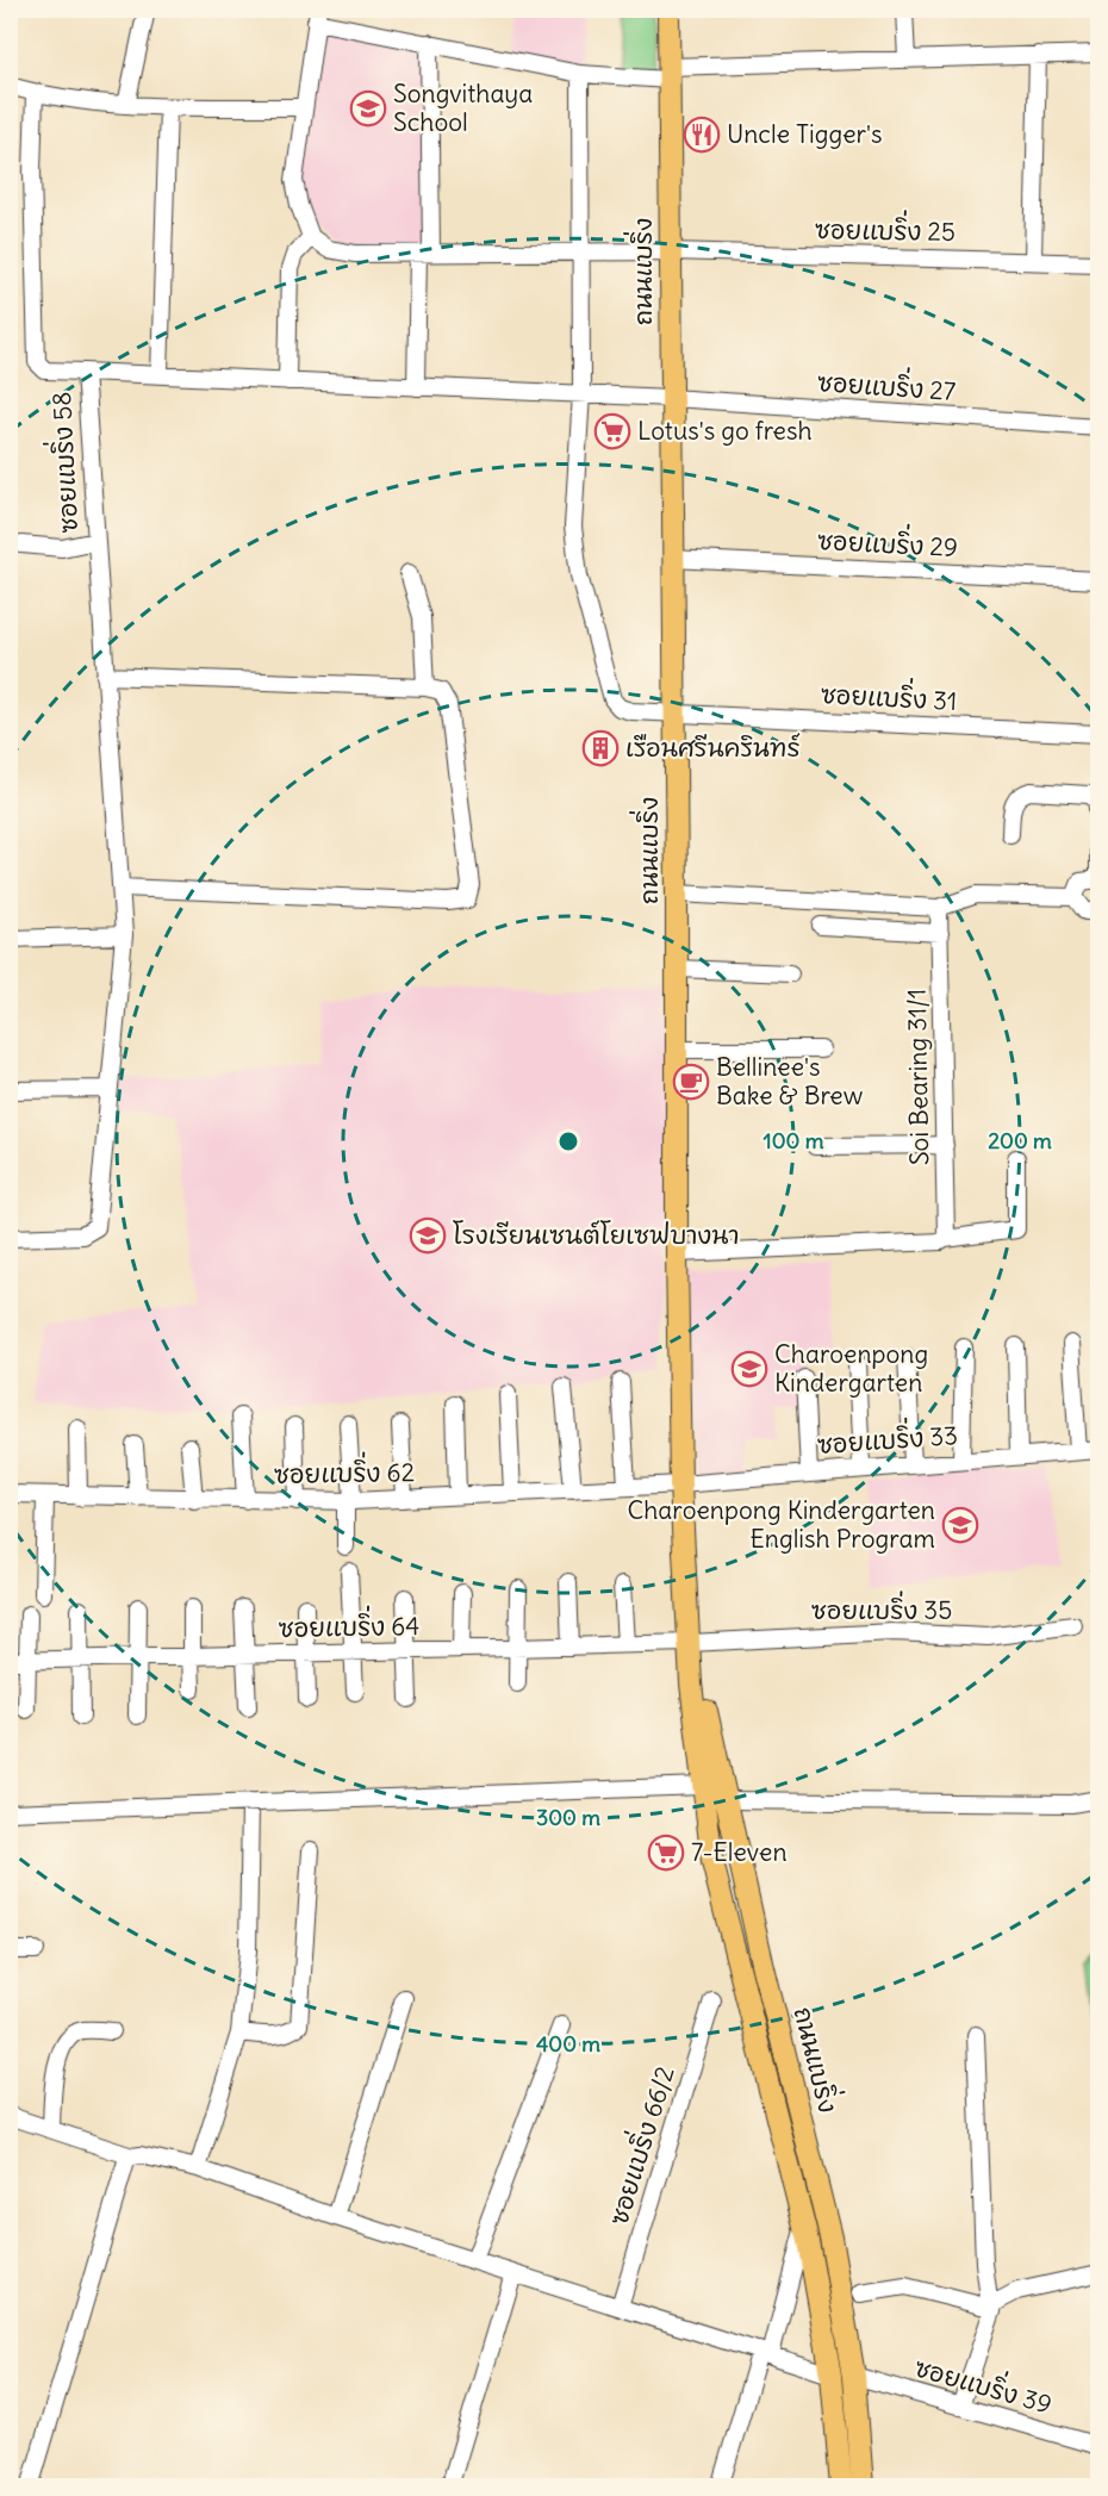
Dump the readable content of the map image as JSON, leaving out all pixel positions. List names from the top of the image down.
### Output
{
  "streets": {
    "main road": ["ถนนแบริ่ง"],
    "street": [
      "ซอยแบริ่ง 25",
      "ซอยแบริ่ง 27",
      "ซอยแบริ่ง 58",
      "ซอยแบริ่ง 29",
      "ซอยแบริ่ง 31",
      "Soi Bearing 31/1",
      "ซอยแบริ่ง 33",
      "ซอยแบริ่ง 62",
      "ซอยแบริ่ง 35",
      "ซอยแบริ่ง 64",
      "ซอยแบริ่ง 66/2",
      "ซอยแบริ่ง 39"
    ]
  },
  "crossings": [
    ["ซอยแบริ่ง 25", "ถนนแบริ่ง"],
    ["ถนนแบริ่ง", "ซอยแบริ่ง 27"],
    ["ถนนแบริ่ง", "ซอยแบริ่ง 58"],
    ["ถนนแบริ่ง", "ซอยแบริ่ง 29"],
    ["ถนนแบริ่ง", "ซอยแบริ่ง 31"],
    ["ถนนแบริ่ง", "ซอยแบริ่ง 33"],
    ["ถนนแบริ่ง", "ซอยแบริ่ง 62"],
    ["ถนนแบริ่ง", "ซอยแบริ่ง 35"],
    ["ถนนแบริ่ง", "ซอยแบริ่ง 64"],
    ["ถนนแบริ่ง", "ซอยแบริ่ง 39"],
    ["ซอยแบริ่ง 27", "ซอยแบริ่ง 58"],
    ["ซอยแบริ่ง 58", "ซอยแบริ่ง 31"],
    ["ซอยแบริ่ง 33", "ซอยแบริ่ง 62"],
    ["ซอยแบริ่ง 35", "ซอยแบริ่ง 64"]
  ],
  "places": {
    "school or university": [
      "Songvithaya School",
      "โรงเรียนเซนต์โยเซฟบางนา",
      "Charoenpong Kindergarten",
      "Charoenpong Kindergarten English Program"
    ],
    "restaurant": ["Uncle Tigger's"],
    "supermarket": ["Lotus's go fresh", "7-Eleven"],
    "building": ["เรือนศรีนครินทร์"],
    "cafe": ["Bellinee's Bake & Brew"]
  },
  "rings": [
    "100 m",
    "200 m",
    "300 m",
    "400 m"
  ]
}
